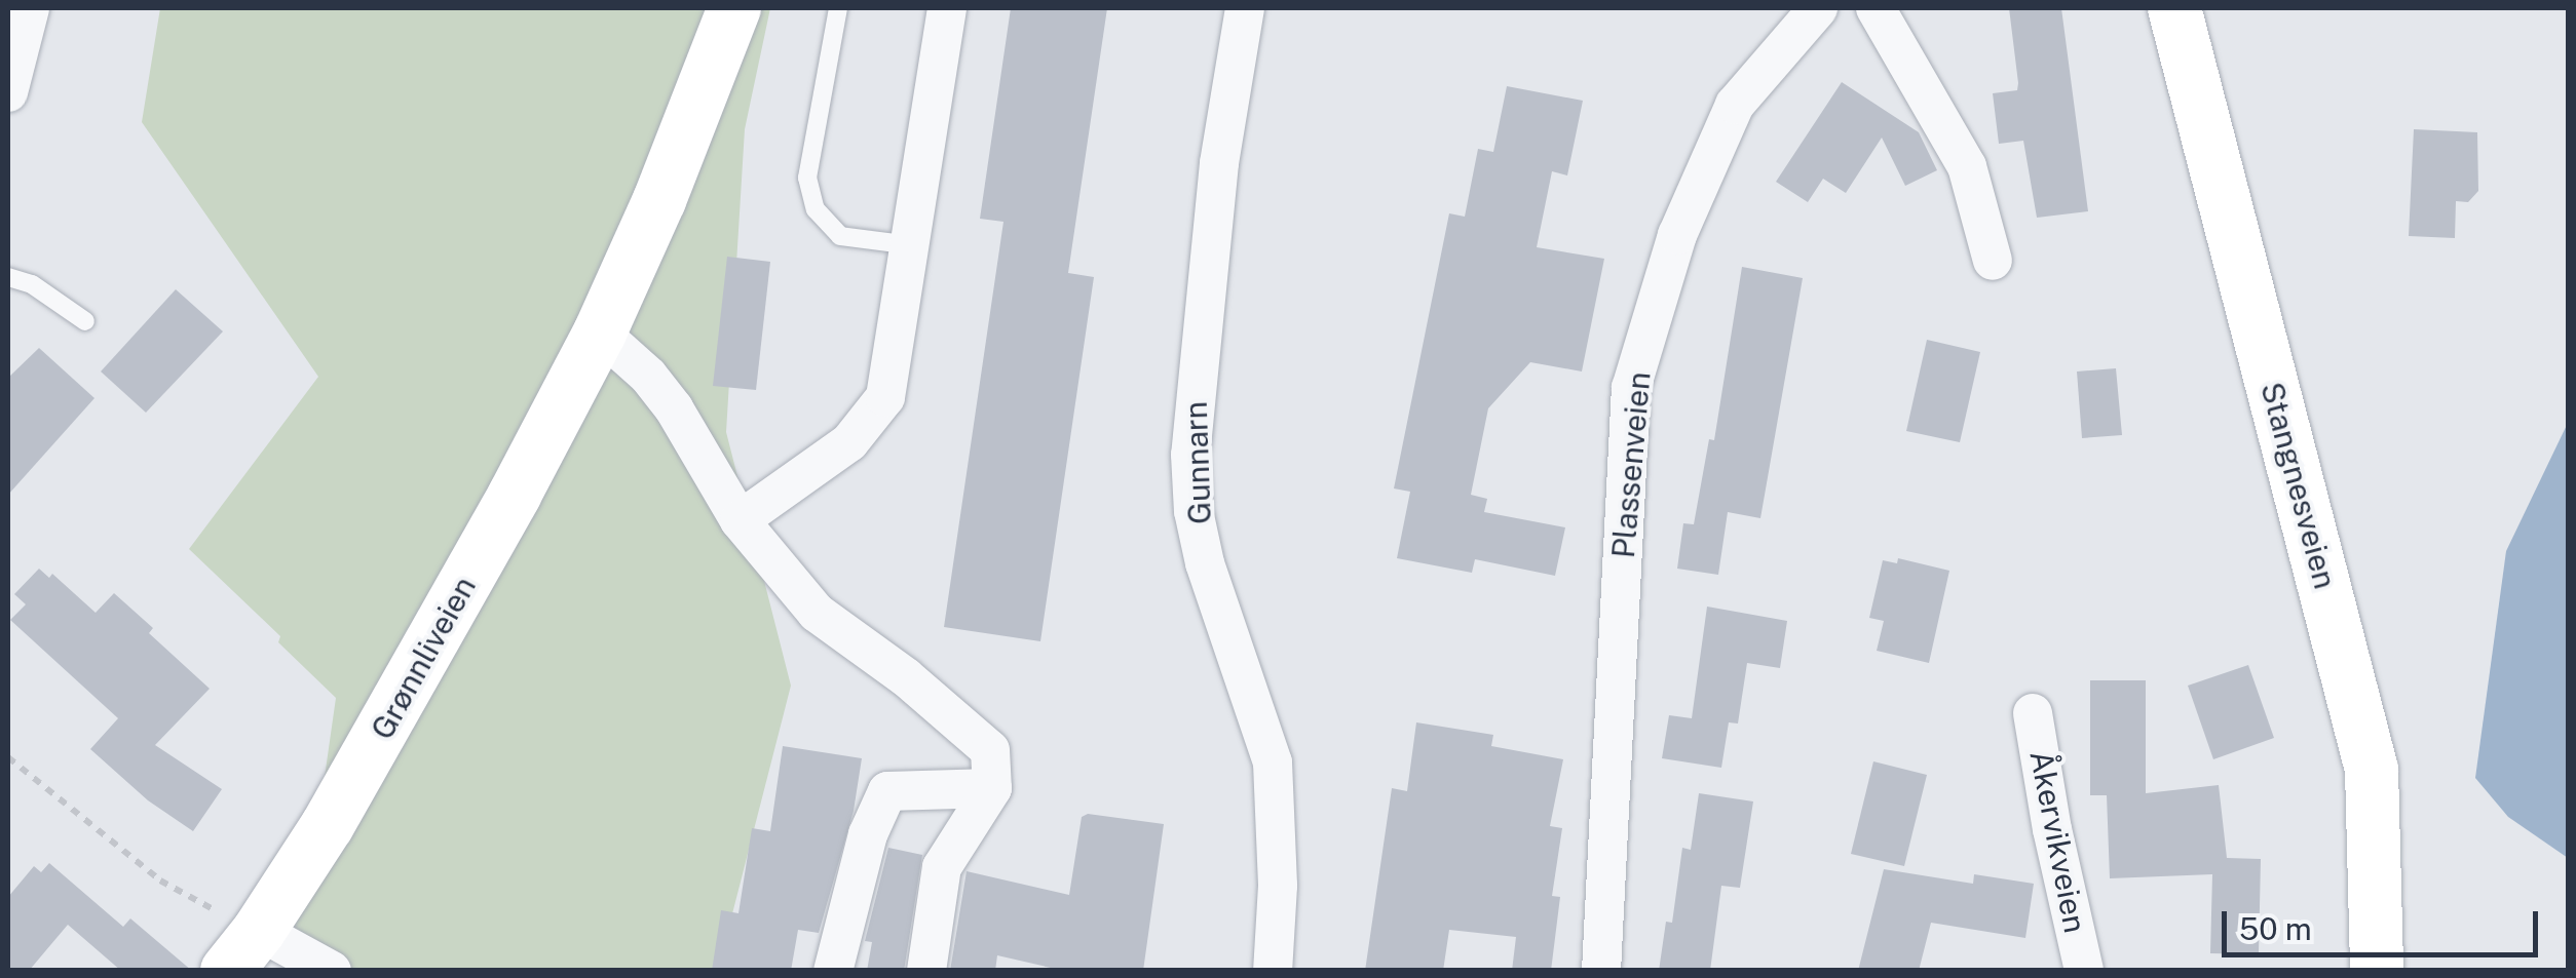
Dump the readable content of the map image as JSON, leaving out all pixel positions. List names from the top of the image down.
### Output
{
  "streets": {
    "street": [
      "Gunnarn",
      "Plassenveien",
      "Stangnesveien",
      "Grønnliveien",
      "Åkervikveien"
    ]
  },
  "scale_bar": "50 m"
}
